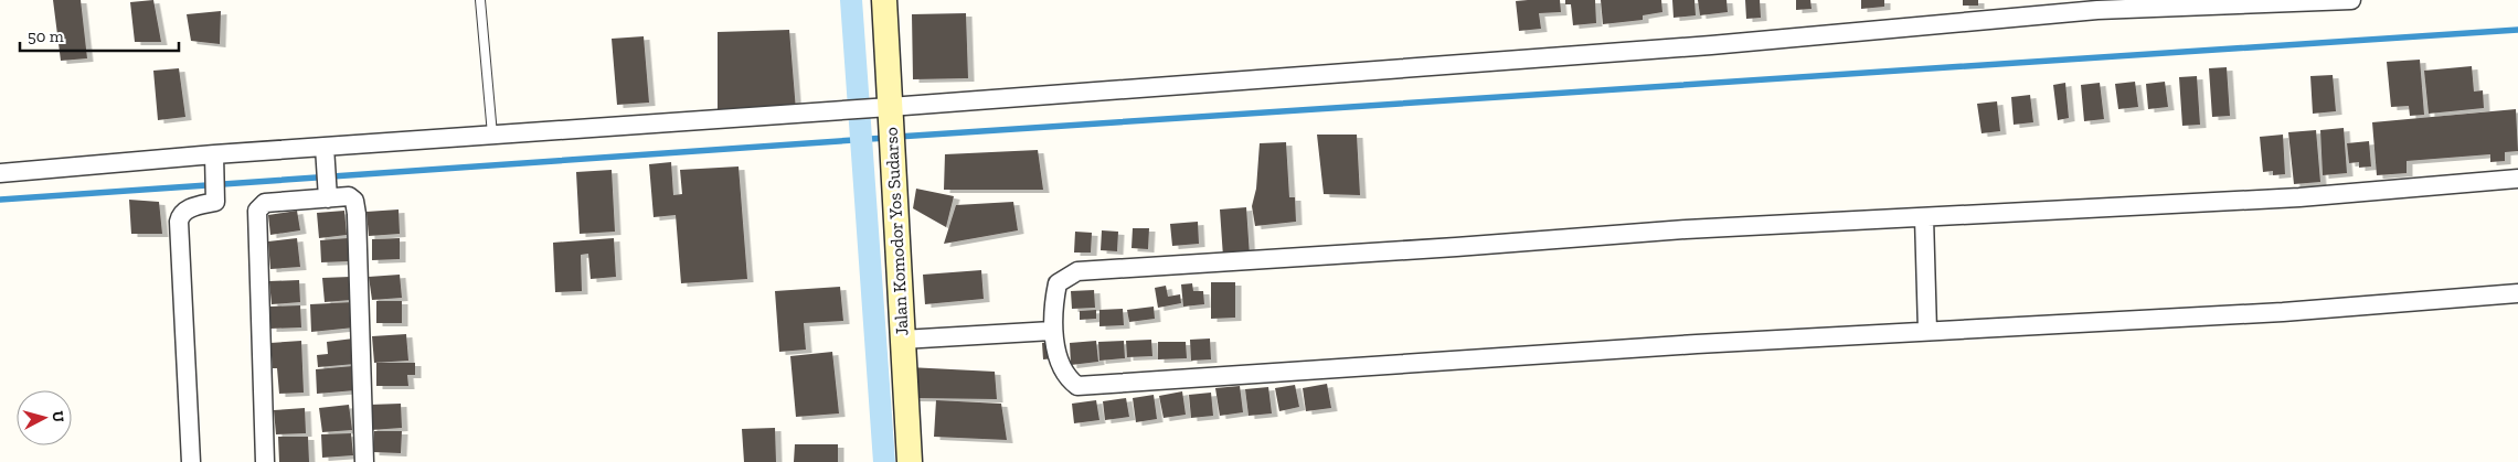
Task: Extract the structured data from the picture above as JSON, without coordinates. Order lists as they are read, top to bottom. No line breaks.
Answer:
{"streets":{"street":["Jalan Komodor Yos Sudarso"]},"scale_bar":"50 m","north":"right"}
